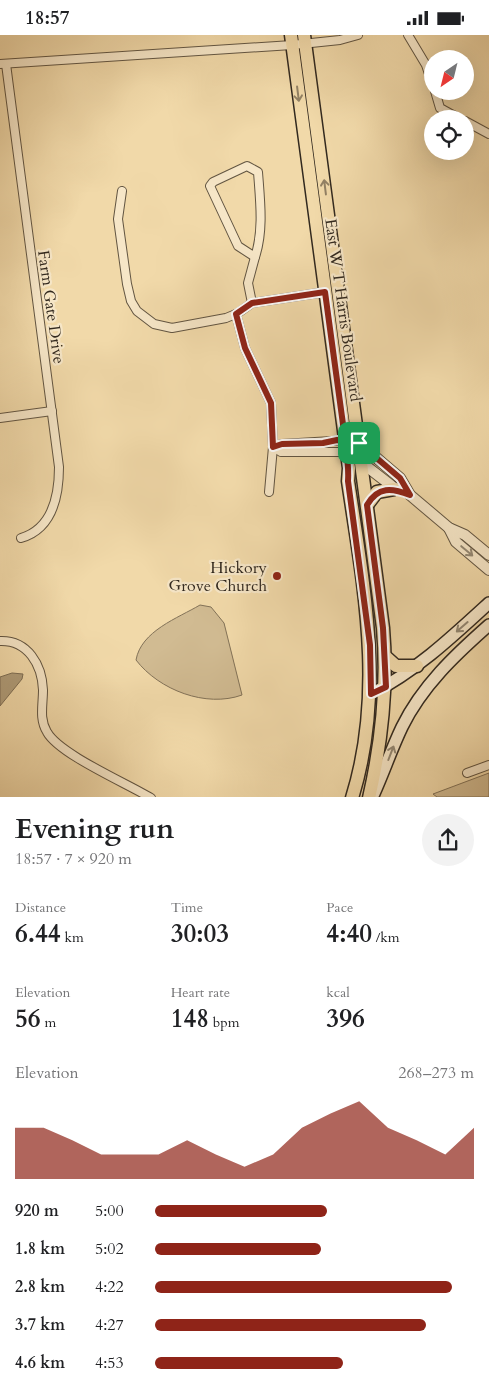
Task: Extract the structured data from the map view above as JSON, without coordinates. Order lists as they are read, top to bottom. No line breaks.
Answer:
{"streets":{"main road":["East W T Harris Boulevard"],"street":["Farm Gate Drive"]},"places":["Hickory Grove Church"],"north":"bottom left","page":{"status":"18:57","heading":["Evening run","18:57 · 7 × 920 m"],"stats":[["Distance","6.44 km"],["Time","30:03"],["Pace","4:40 /km"],["Elevation","56 m"],["Heart rate","148 bpm"],["kcal","396"]],"chart":["Elevation","268–273 m"],"list":[{"name":"920 m","note":"5:00"},{"name":"1.8 km","note":"5:02"},{"name":"2.8 km","note":"4:22"},{"name":"3.7 km","note":"4:27"},{"name":"4.6 km","note":"4:53"}]}}
